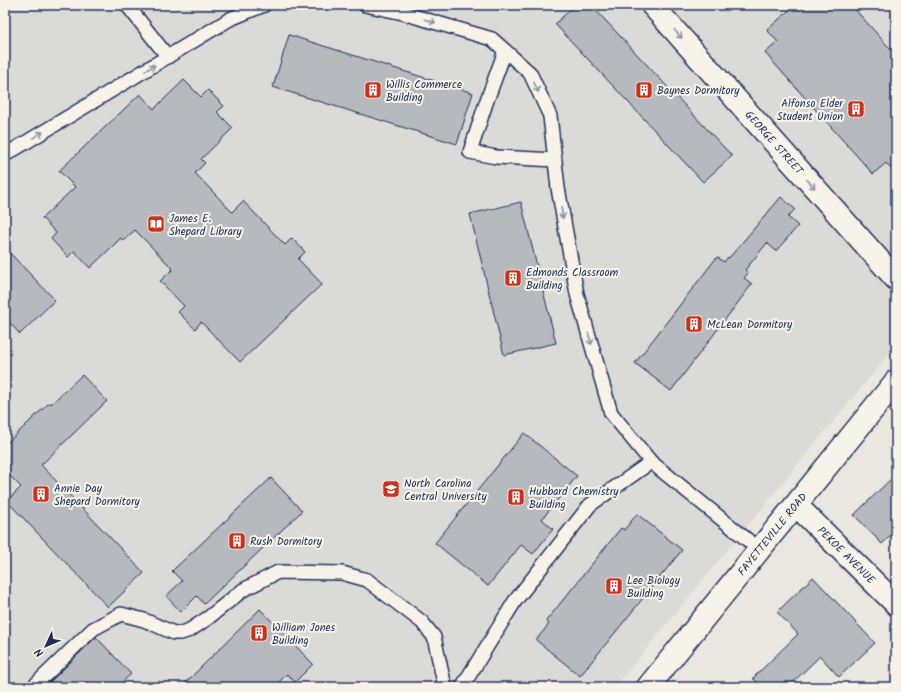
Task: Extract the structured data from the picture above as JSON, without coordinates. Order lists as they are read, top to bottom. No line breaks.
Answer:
{"streets":{"street":["GEORGE STREET","FAYETTEVILLE ROAD","PEKOE AVENUE"]},"crossings":[["FAYETTEVILLE ROAD","PEKOE AVENUE"]],"one_way":["GEORGE STREET"],"places":{"building":["Willis Commerce Building","Baynes Dormitory","Alfonso Elder Student Union","Edmonds Classroom Building","McLean Dormitory","Annie Day Shepard Dormitory","Hubbard Chemistry Building","Rush Dormitory","Lee Biology Building","William Jones Building"],"library":["James E. Shepard Library"],"school or university":["North Carolina Central University"]},"north":"bottom left"}
